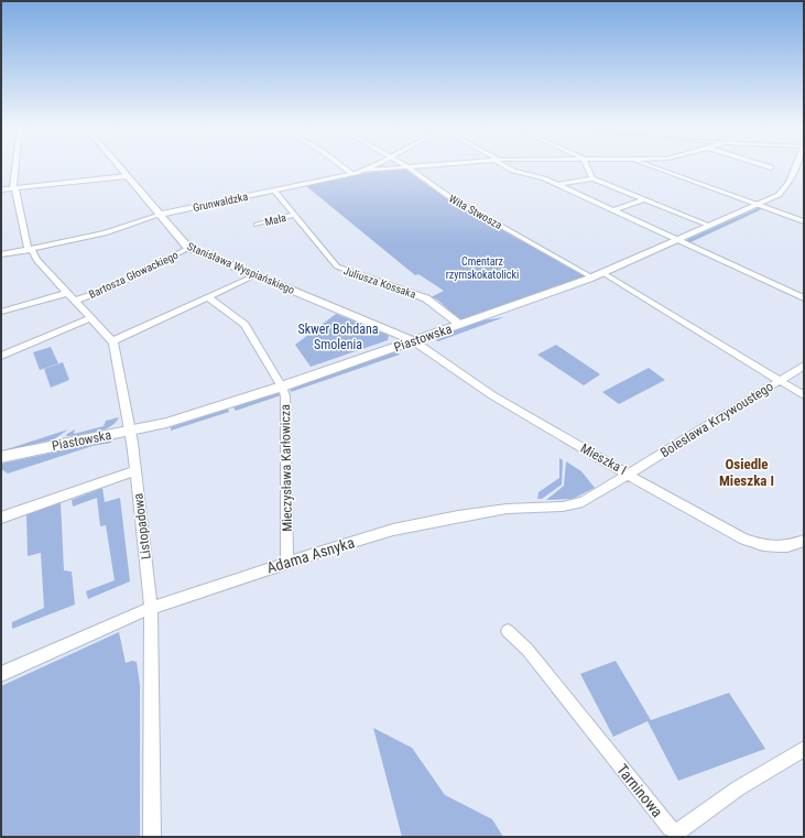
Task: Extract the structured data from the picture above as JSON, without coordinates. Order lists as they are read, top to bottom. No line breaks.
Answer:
{"streets":{"street":["Grunwaldzka","Wita Stwosza","Mała","Stanisława Wyspiańskiego","Bartosza Głowackiego","Juliusza Kossaka","Piastowska","Bolesława Krzywoustego","Mieszka I","Mieczysława Karłowicza","Listopadowa","Adama Asnyka","Tarninowa"]},"crossings":[["Grunwaldzka","Stanisława Wyspiańskiego"],["Grunwaldzka","Juliusza Kossaka"],["Grunwaldzka","Listopadowa"],["Wita Stwosza","Piastowska"],["Mała","Juliusza Kossaka"],["Stanisława Wyspiańskiego","Bartosza Głowackiego"],["Stanisława Wyspiańskiego","Piastowska"],["Stanisława Wyspiańskiego","Mieszka I"],["Bartosza Głowackiego","Listopadowa"],["Juliusza Kossaka","Piastowska"],["Piastowska","Mieszka I"],["Piastowska","Mieczysława Karłowicza"],["Piastowska","Listopadowa"],["Bolesława Krzywoustego","Mieszka I"],["Bolesława Krzywoustego","Adama Asnyka"],["Mieszka I","Adama Asnyka"],["Mieczysława Karłowicza","Adama Asnyka"],["Listopadowa","Adama Asnyka"]],"districts":["Osiedle Mieszka I"],"parks":["Cmentarz rzymskokatolicki","Skwer Bohdana Smolenia"]}
